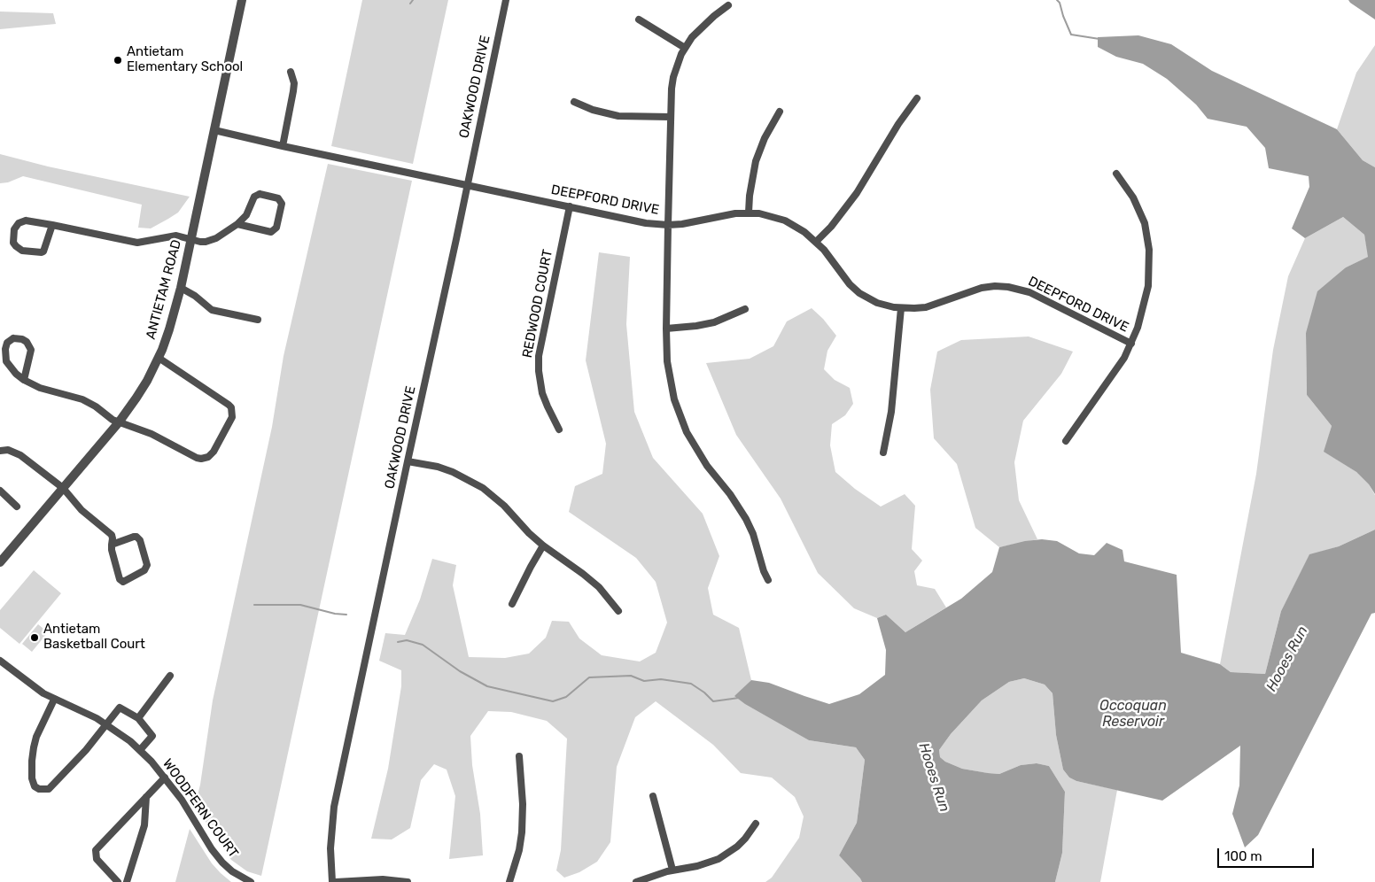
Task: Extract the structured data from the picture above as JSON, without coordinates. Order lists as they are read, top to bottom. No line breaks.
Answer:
{"streets":{"street":["OAKWOOD DRIVE","DEEPFORD DRIVE","ANTIETAM ROAD","REDWOOD COURT","WOODFERN COURT"]},"crossings":[["OAKWOOD DRIVE","DEEPFORD DRIVE"],["DEEPFORD DRIVE","ANTIETAM ROAD"],["DEEPFORD DRIVE","REDWOOD COURT"]],"water":["Hooes Run","Occoquan Reservoir"],"places":["Antietam Elementary School","Antietam Basketball Court"],"scale_bar":"100 m"}
